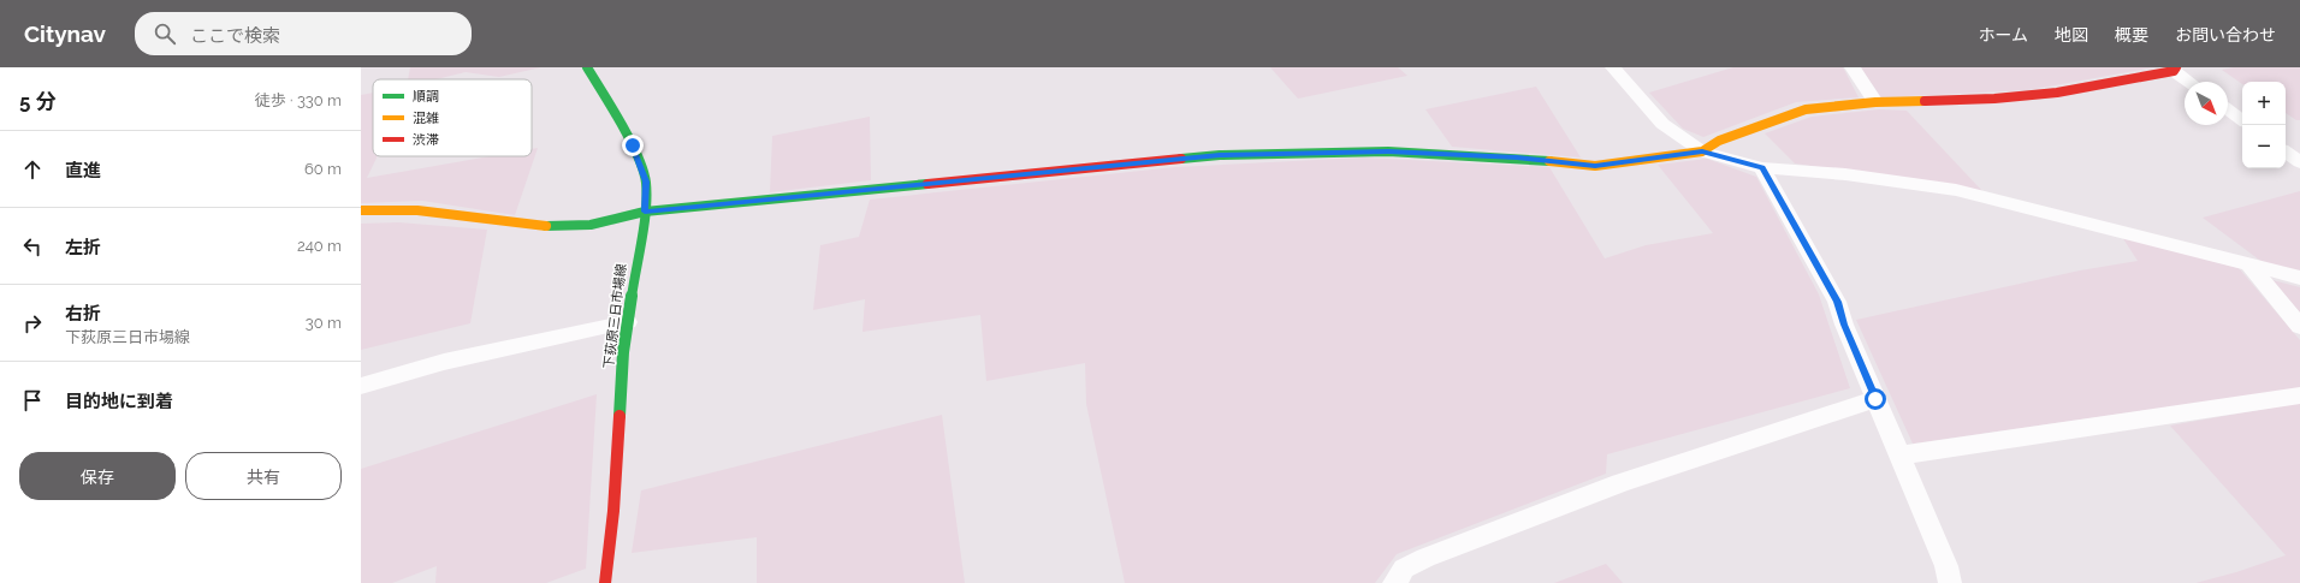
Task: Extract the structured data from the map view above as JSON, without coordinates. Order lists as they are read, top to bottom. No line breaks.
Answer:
{"streets":{"street":["下荻原三日市場線"]},"legend":["順調","混雑","渋滞"],"north":"bottom right","page":{"header":"Citynav","search":"ここで検索","nav":["ホーム","地図","概要","お問い合わせ"],"heading":["5 分","徒歩 · 330 m"],"map_buttons":["+","−"],"list":[["直進","60 m"],["左折","240 m"],["右折","下荻原三日市場線","30 m"],"目的地に到着"],"buttons":["保存","共有"]}}
